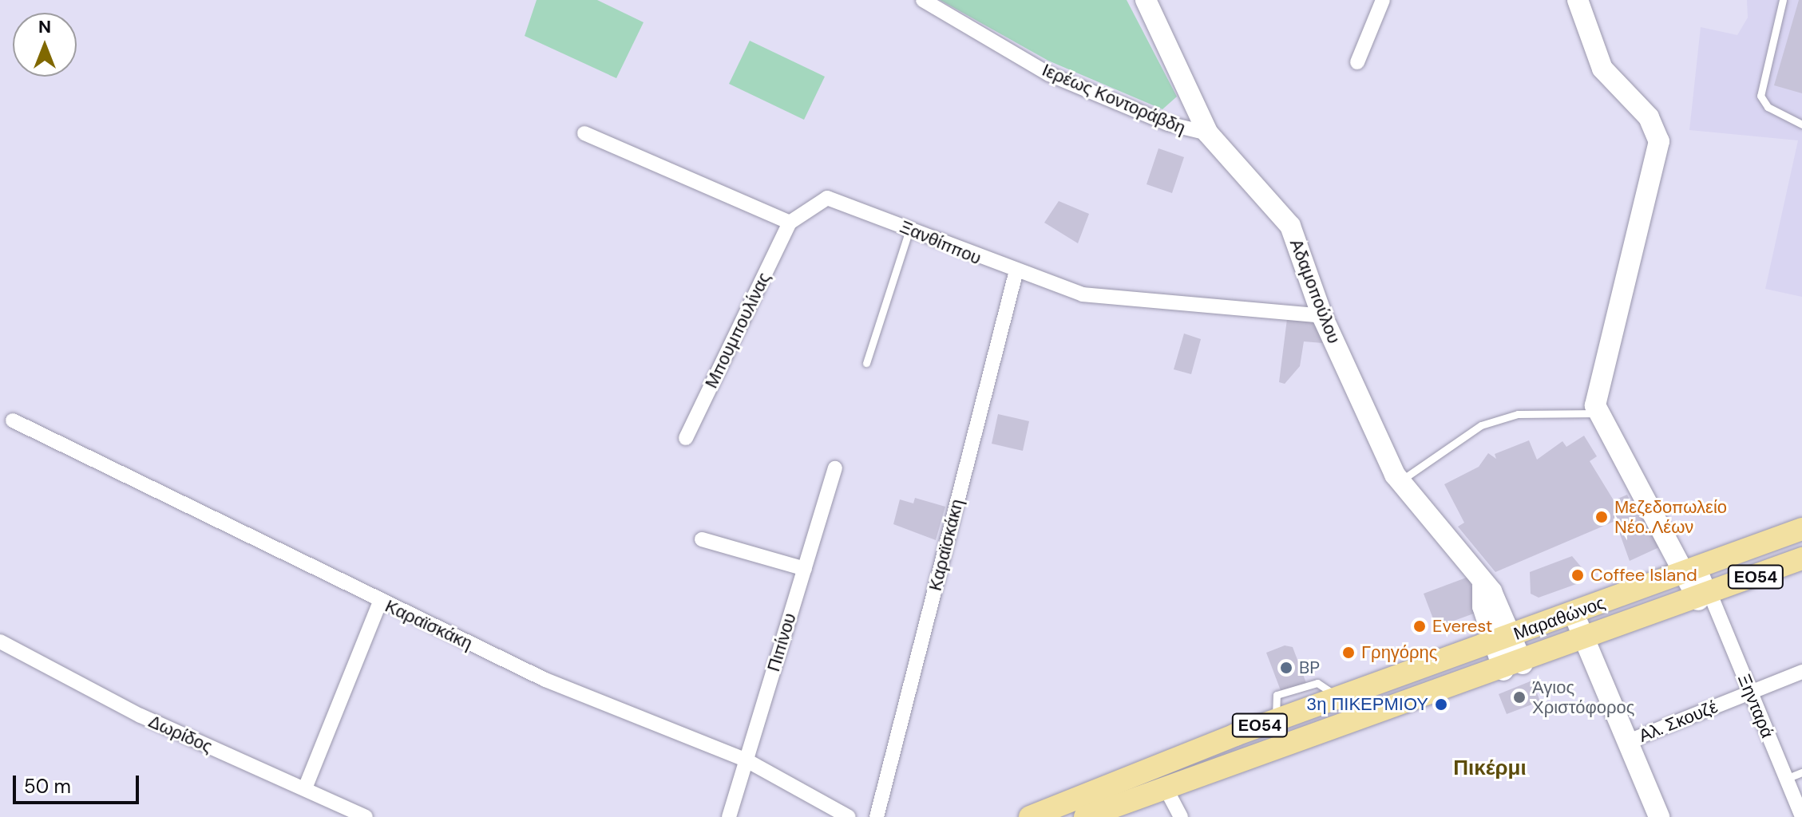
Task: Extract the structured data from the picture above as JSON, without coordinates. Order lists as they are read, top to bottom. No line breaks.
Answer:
{"streets":{"main road":["ΕΟ54","Μαραθώνος"],"street":["Ιερέως Κοντοράβδη","Ξανθίππου","Αδαμοπούλου","Μπουμπουλίνας","Καραϊσκάκη","Πιπίνου","Ξηνταρά","Αλ. Σκουζέ","Δωρίδος"]},"crossings":[["Ιερέως Κοντοράβδη","Αδαμοπούλου"],["Ξανθίππου","Αδαμοπούλου"],["Ξανθίππου","Μπουμπουλίνας"],["Ξανθίππου","Καραϊσκάκη"],["Αδαμοπούλου","Μαραθώνος"],["Καραϊσκάκη","Πιπίνου"],["Μαραθώνος","Ξηνταρά"],["Ξηνταρά","Αλ. Σκουζέ"]],"districts":["Πικέρμι"],"places":["Μεζεδοπωλείο Νέο..Λέων","Coffee Island","Everest","Γρηγόρης","BP","Άγιος Χριστόφορος","3η ΠΙΚΕΡΜΙΟΥ"],"scale_bar":"50 m","north":"top"}
